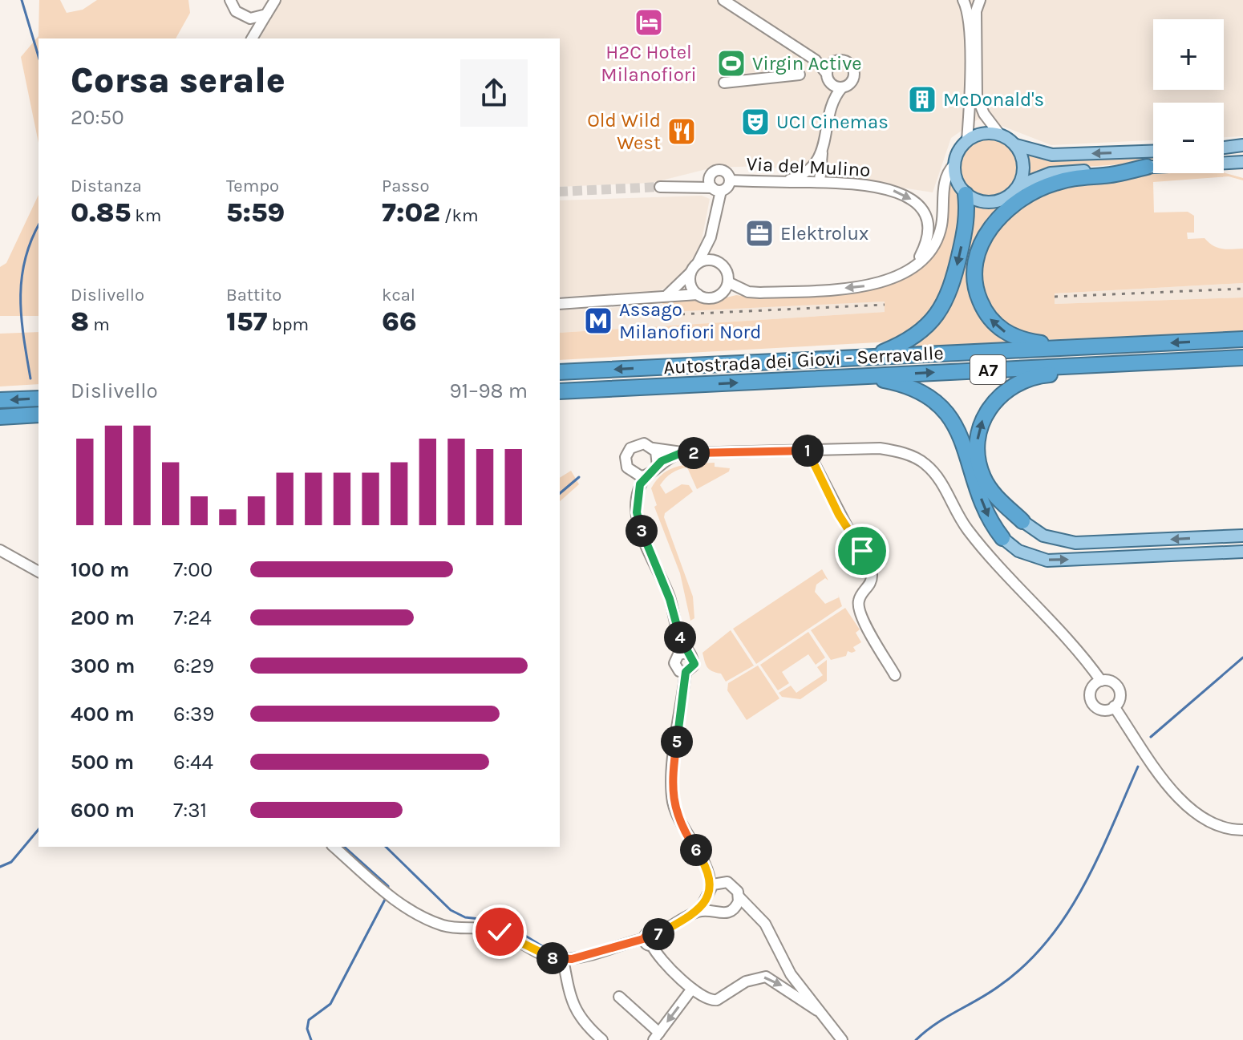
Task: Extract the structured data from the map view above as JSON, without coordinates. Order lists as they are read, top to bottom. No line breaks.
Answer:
{"streets":{"highway":["Autostrada dei Giovi - Serravalle","A7"],"street":["Via del Mulino"]},"places":{"hotel":["H2C Hotel Milanofiori"],"sports":["Virgin Active"],"building":["McDonald's"],"theatre":["UCI Cinemas"],"restaurant":["Old Wild West"],"office":["Elektrolux"],"metro station":["Assago Milanofiori Nord"]},"page":{"map_buttons":["+","−"],"heading":["Corsa serale","20:50"],"stats":[["Distanza","0.85 km"],["Tempo","5:59"],["Passo","7:02 /km"],["Dislivello","8 m"],["Battito","157 bpm"],["kcal","66"]],"chart":["Dislivello","91–98 m"],"pins":["1","2","3","4","5","6","7","8"],"list":[{"name":"100 m","note":"7:00"},{"name":"200 m","note":"7:24"},{"name":"300 m","note":"6:29"},{"name":"400 m","note":"6:39"},{"name":"500 m","note":"6:44"},{"name":"600 m","note":"7:31"}]}}
